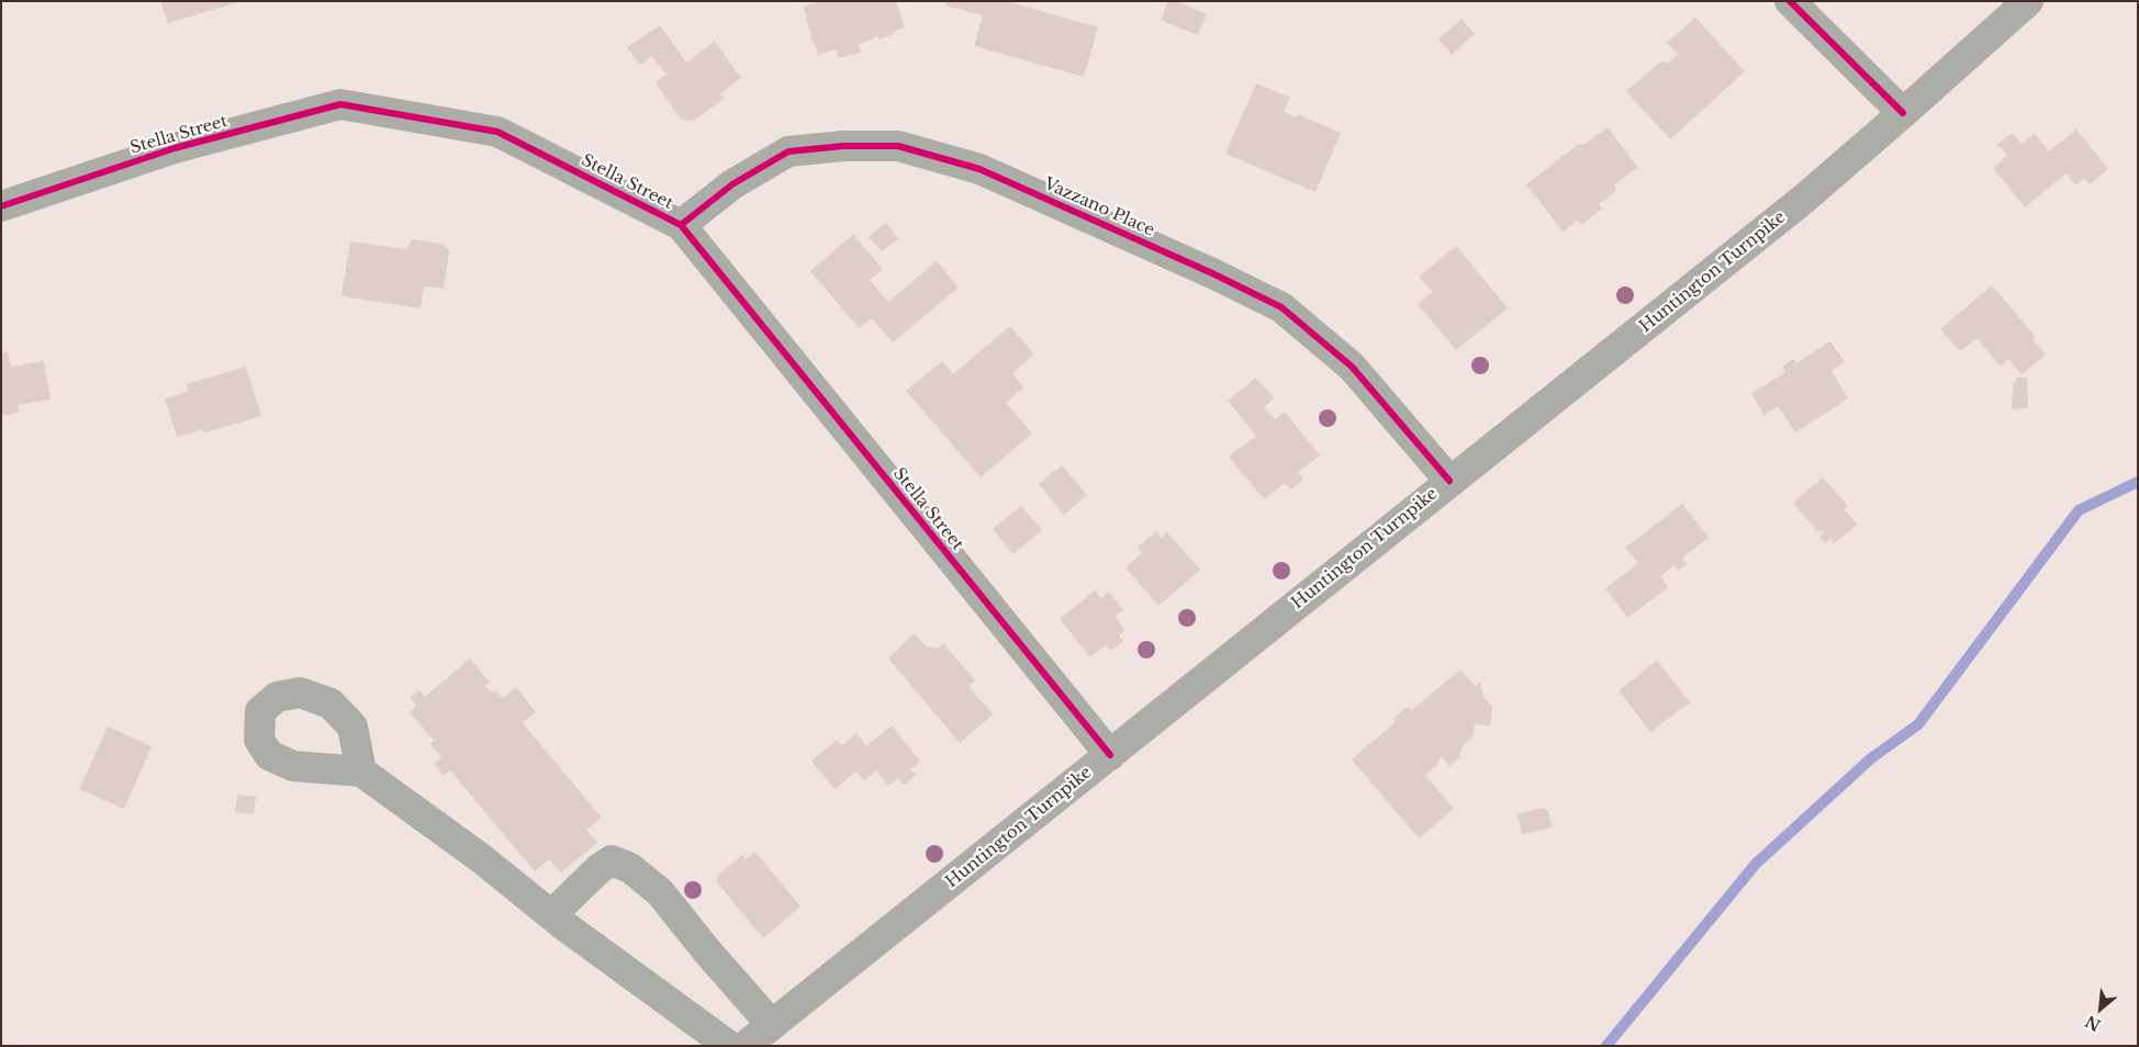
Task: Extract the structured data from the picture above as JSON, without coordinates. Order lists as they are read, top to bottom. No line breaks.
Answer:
{"streets":{"main road":["Huntington Turnpike"],"street":["Stella Street","Vazzano Place"]},"crossings":[["Stella Street","Vazzano Place"],["Stella Street","Huntington Turnpike"],["Vazzano Place","Huntington Turnpike"]],"north":"bottom left"}
